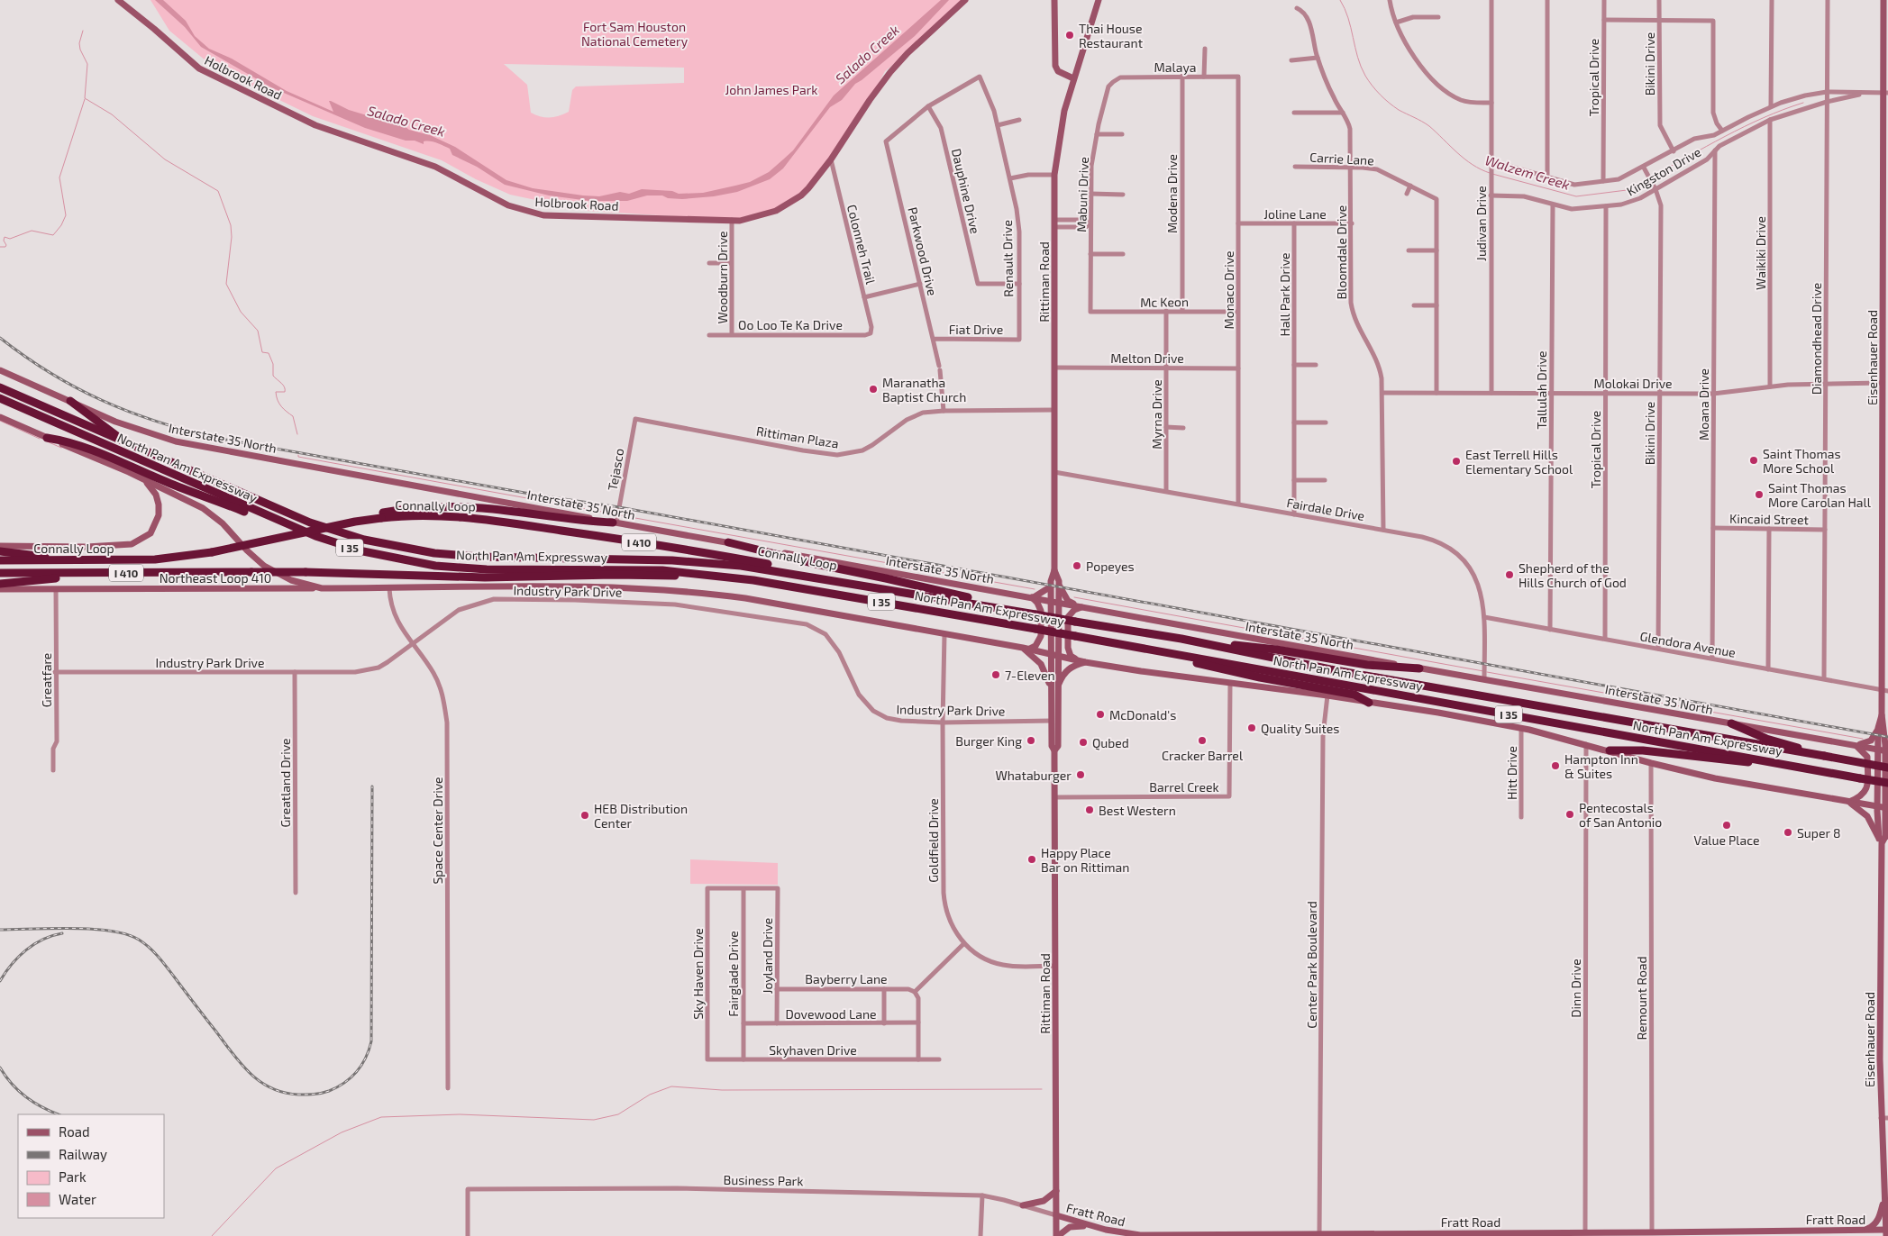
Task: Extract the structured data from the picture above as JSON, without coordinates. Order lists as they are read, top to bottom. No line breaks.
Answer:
{"streets":{"highway":["North Pan Am Expressway","Connally Loop","I 410","I 35"],"main road":["Holbrook Road","Rittiman Road","Eisenhauer Road","Interstate 35 North","Northeast Loop 410","Fratt Road"],"street":["Bikini Drive","Malaya","Tropical Drive","Carrie Lane","Kingston Drive","Dauphine Drive","Modena Drive","Mabuni Drive","Joline Lane","Judivan Drive","Colonneh Trail","Parkwood Drive","Bloomdale Drive","Waikiki Drive","Renault Drive","Woodburn Drive","Monaco Drive","Hall Park Drive","Mc Keon","Oo Loo Te Ka Drive","Fiat Drive","Diamondhead Drive","Melton Drive","Molokai Drive","Tallulah Drive","Moana Drive","Myrna Drive","Rittiman Plaza","Tejasco","Fairdale Drive","Kincaid Street","Industry Park Drive","Glendora Avenue","Greatfare","Hitt Drive","Greatland Drive","Barrel Creek","Space Center Drive","Goldfield Drive","Joyland Drive","Center Park Boulevard","Sky Haven Drive","Fairglade Drive","Bayberry Lane","Dinn Drive","Remount Road","Dovewood Lane","Skyhaven Drive","Business Park"]},"crossings":[["Bikini Drive","Kingston Drive"],["Bikini Drive","Molokai Drive"],["Bikini Drive","Glendora Avenue"],["Malaya","Modena Drive"],["Malaya","Mabuni Drive"],["Malaya","Monaco Drive"],["Holbrook Road","Colonneh Trail"],["Holbrook Road","Woodburn Drive"],["Tropical Drive","Kingston Drive"],["Tropical Drive","Molokai Drive"],["Tropical Drive","Glendora Avenue"],["Carrie Lane","Bloomdale Drive"],["Kingston Drive","Judivan Drive"],["Kingston Drive","Waikiki Drive"],["Kingston Drive","Diamondhead Drive"],["Kingston Drive","Eisenhauer Road"],["Kingston Drive","Tallulah Drive"],["Kingston Drive","Moana Drive"],["Dauphine Drive","Parkwood Drive"],["Dauphine Drive","Renault Drive"],["Modena Drive","Mc Keon"],["Mabuni Drive","Mc Keon"],["Joline Lane","Bloomdale Drive"],["Joline Lane","Monaco Drive"],["Joline Lane","Hall Park Drive"],["Judivan Drive","Molokai Drive"],["Colonneh Trail","Oo Loo Te Ka Drive"],["Parkwood Drive","Renault Drive"],["Parkwood Drive","Fiat Drive"],["Parkwood Drive","Rittiman Plaza"],["Bloomdale Drive","Molokai Drive"],["Bloomdale Drive","Fairdale Drive"],["Waikiki Drive","Molokai Drive"],["Renault Drive","Fiat Drive"],["Woodburn Drive","Oo Loo Te Ka Drive"],["Rittiman Road","Melton Drive"],["Rittiman Road","Rittiman Plaza"],["Rittiman Road","Interstate 35 North"],["Rittiman Road","Fairdale Drive"],["Rittiman Road","Industry Park Drive"],["Rittiman Road","Barrel Creek"],["Rittiman Road","Goldfield Drive"],["Rittiman Road","Business Park"],["Rittiman Road","Fratt Road"],["Monaco Drive","Mc Keon"],["Monaco Drive","Melton Drive"],["Monaco Drive","Fairdale Drive"],["Hall Park Drive","Fairdale Drive"],["Mc Keon","Myrna Drive"],["Diamondhead Drive","Molokai Drive"],["Diamondhead Drive","Kincaid Street"],["Diamondhead Drive","Glendora Avenue"],["Melton Drive","Myrna Drive"],["Eisenhauer Road","Molokai Drive"],["Eisenhauer Road","Interstate 35 North"],["Eisenhauer Road","Glendora Avenue"],["Eisenhauer Road","Fratt Road"],["Molokai Drive","Tallulah Drive"],["Molokai Drive","Moana Drive"],["Tallulah Drive","Glendora Avenue"],["Moana Drive","Kincaid Street"],["Moana Drive","Glendora Avenue"],["Myrna Drive","Fairdale Drive"],["Rittiman Plaza","Tejasco"],["Interstate 35 North","Tejasco"],["Interstate 35 North","Fairdale Drive"],["North Pan Am Expressway","Connally Loop"],["Fairdale Drive","Glendora Avenue"],["Northeast Loop 410","Greatfare"],["Industry Park Drive","Greatfare"],["Industry Park Drive","Greatland Drive"],["Industry Park Drive","Space Center Drive"],["Industry Park Drive","Goldfield Drive"],["Joyland Drive","Sky Haven Drive"],["Joyland Drive","Fairglade Drive"],["Joyland Drive","Bayberry Lane"],["Joyland Drive","Dovewood Lane"],["Center Park Boulevard","Fratt Road"],["Sky Haven Drive","Fairglade Drive"],["Sky Haven Drive","Skyhaven Drive"],["Fairglade Drive","Dovewood Lane"],["Fairglade Drive","Skyhaven Drive"],["Dinn Drive","Fratt Road"],["Remount Road","Fratt Road"],["Business Park","Fratt Road"]],"water":["Salado Creek","Walzem Creek"],"parks":["Fort Sam Houston National Cemetery","John James Park"],"places":["Thai House Restaurant","Maranatha Baptist Church","Saint Thomas More School","East Terrell Hills Elementary School","Saint Thomas More Carolan Hall","Popeyes","Shepherd of the Hills Church of God","7-Eleven","McDonald's","Quality Suites","Burger King","Cracker Barrel","Qubed","Hampton Inn & Suites","Whataburger","Best Western","Pentecostals of San Antonio","HEB Distribution Center","Value Place","Super 8","Happy Place Bar on Rittiman"],"legend":["Road","Railway","Park","Water"]}
